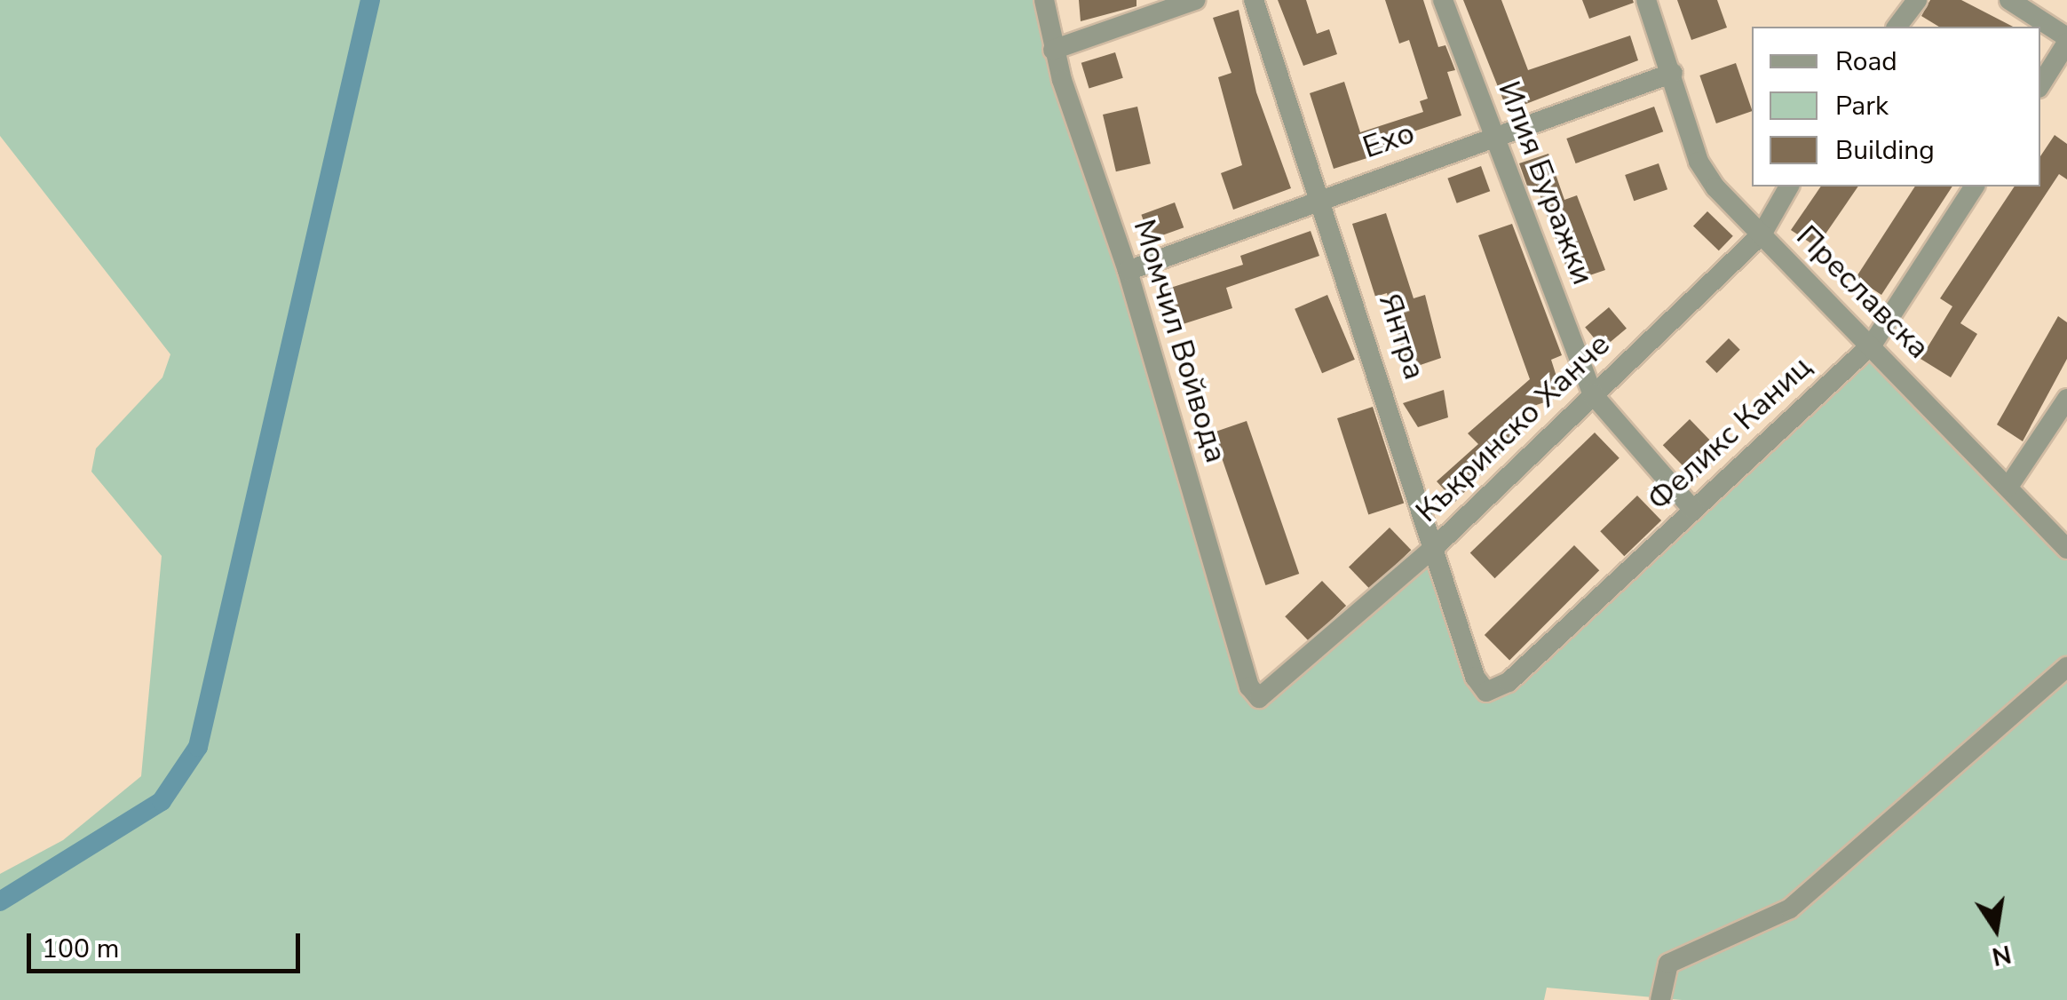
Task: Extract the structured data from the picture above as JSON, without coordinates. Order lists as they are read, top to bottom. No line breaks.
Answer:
{"streets":{"street":["Ехо","Илия Буражки","Преславска","Янтра","Момчил Войвода","Къкринско Ханче","Феликс Каниц"]},"crossings":[["Ехо","Илия Буражки"],["Ехо","Преславска"],["Ехо","Янтра"],["Ехо","Момчил Войвода"],["Илия Буражки","Къкринско Ханче"],["Илия Буражки","Феликс Каниц"],["Преславска","Къкринско Ханче"],["Преславска","Феликс Каниц"],["Янтра","Къкринско Ханче"],["Янтра","Феликс Каниц"],["Момчил Войвода","Къкринско Ханче"]],"legend":["Road","Park","Building"],"scale_bar":"100 m","north":"bottom"}
